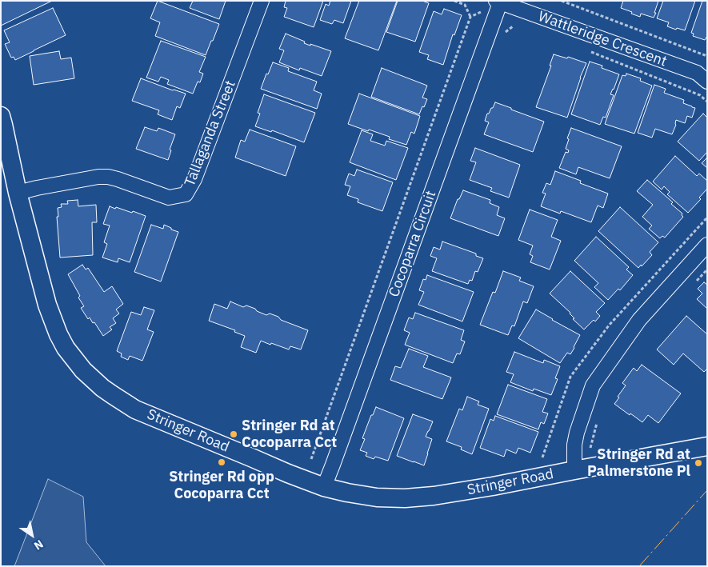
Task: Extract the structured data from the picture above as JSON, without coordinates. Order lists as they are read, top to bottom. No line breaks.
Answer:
{"streets":{"street":["Wattleridge Crescent","Tallaganda Street","Cocoparra Circuit","Stringer Road"]},"crossings":[["Wattleridge Crescent","Cocoparra Circuit"],["Tallaganda Street","Stringer Road"],["Cocoparra Circuit","Stringer Road"]],"places":["Stringer Rd at Cocoparra Cct","Stringer Rd opp Cocoparra Cct","Stringer Rd at Palmerstone Pl"],"north":"bottom right"}
